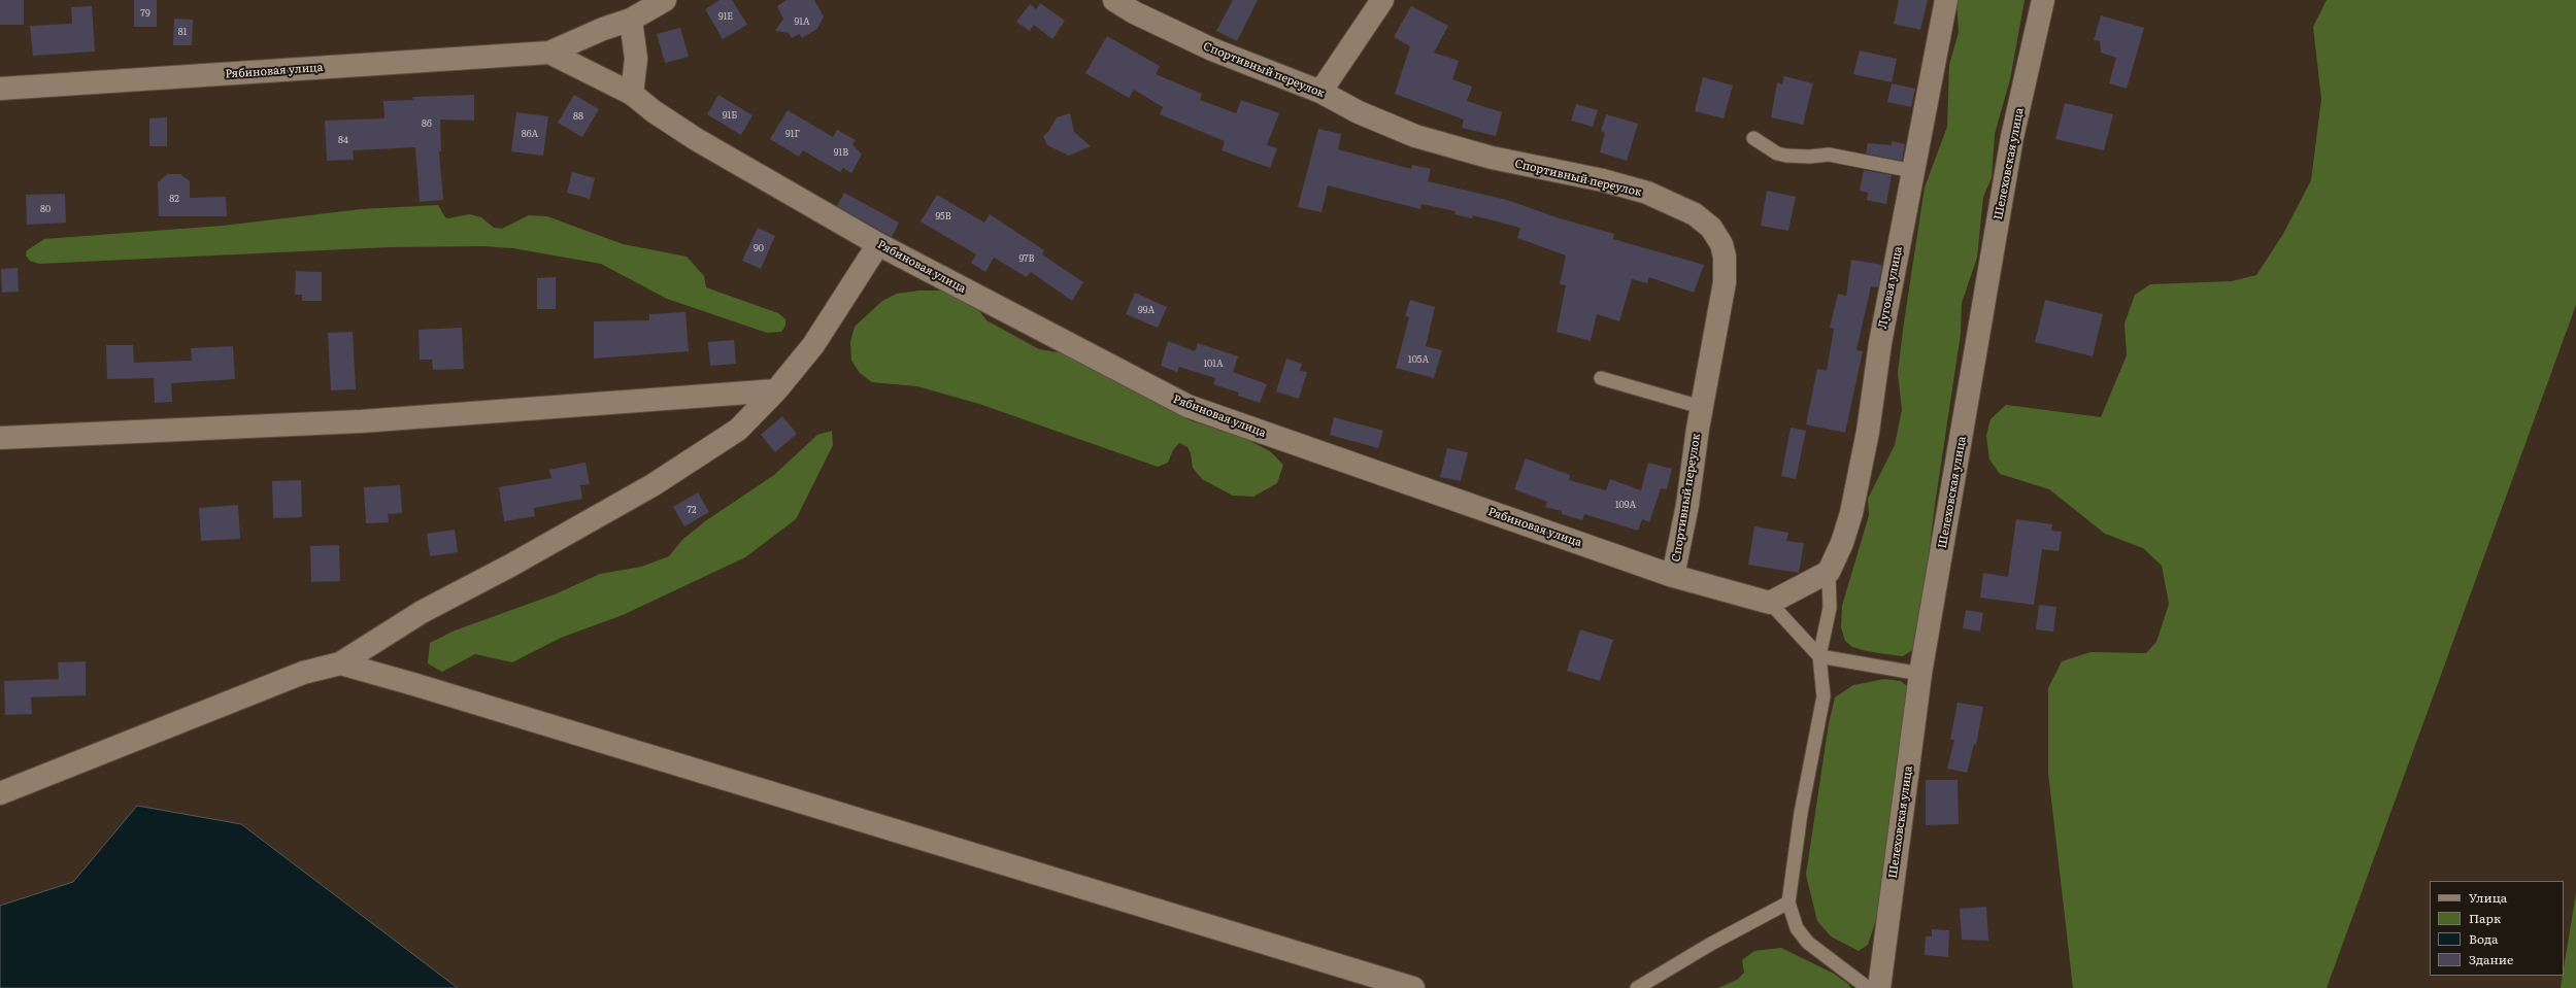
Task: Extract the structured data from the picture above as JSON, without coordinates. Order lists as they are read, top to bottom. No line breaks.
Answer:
{"streets":{"street":["Спортивный переулок","Рябиновая улица","Шелеховская улица","Луговая улица"]},"crossings":[["Спортивный переулок","Рябиновая улица"]],"house_numbers":["79","91Е","91А","81","91Б","88","86","86А","91Г","84","91В","82","80","95В","90","97В","99А","105А","101А","109А","72"],"legend":["Улица","Парк","Вода","Здание"]}
